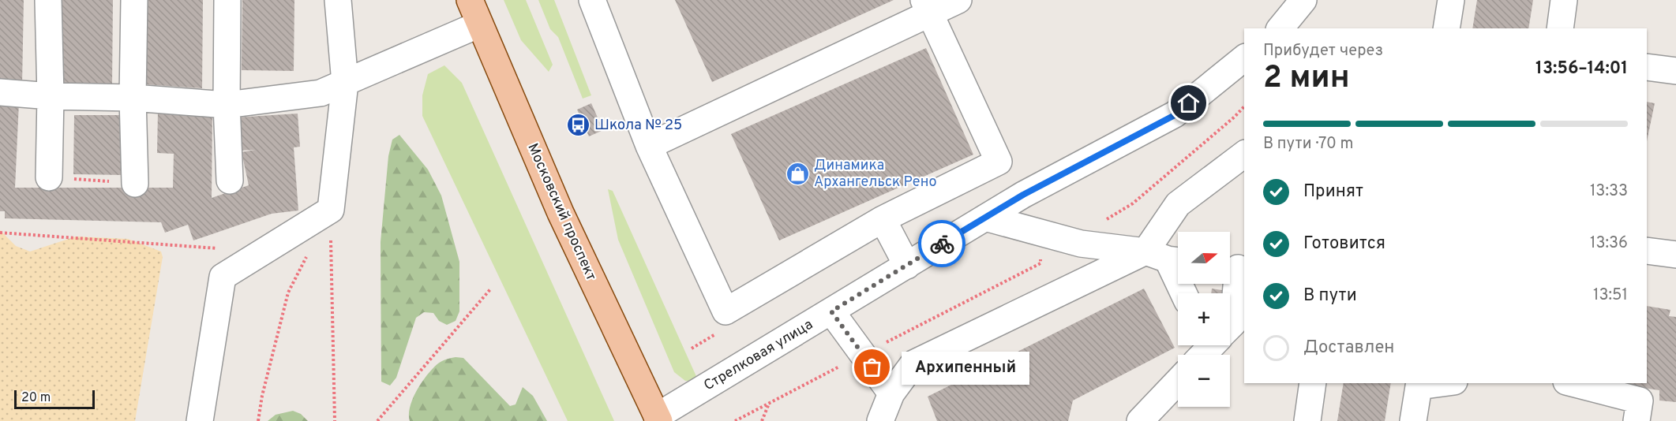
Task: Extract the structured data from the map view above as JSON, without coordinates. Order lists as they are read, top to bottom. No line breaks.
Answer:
{"streets":{"main road":["Московский проспект"],"street":["Стрелковая улица"]},"crossings":[["Московский проспект","Стрелковая улица"]],"places":{"bus stop":["Школа № 25"],"shop":["Динамика Архангельск Рено"],"other":["Архипенный"]},"scale_bar":"20 m","north":"right","page":{"heading":["2 мин","Прибудет через","13:56–14:01"],"bar":"В пути · 70 m","list":[["Принят","13:33"],["Готовится","13:36"],["В пути","13:51"],"Доставлен"],"map_buttons":["+","−"],"bubble":"Архипенный","scale":"20 m"}}
